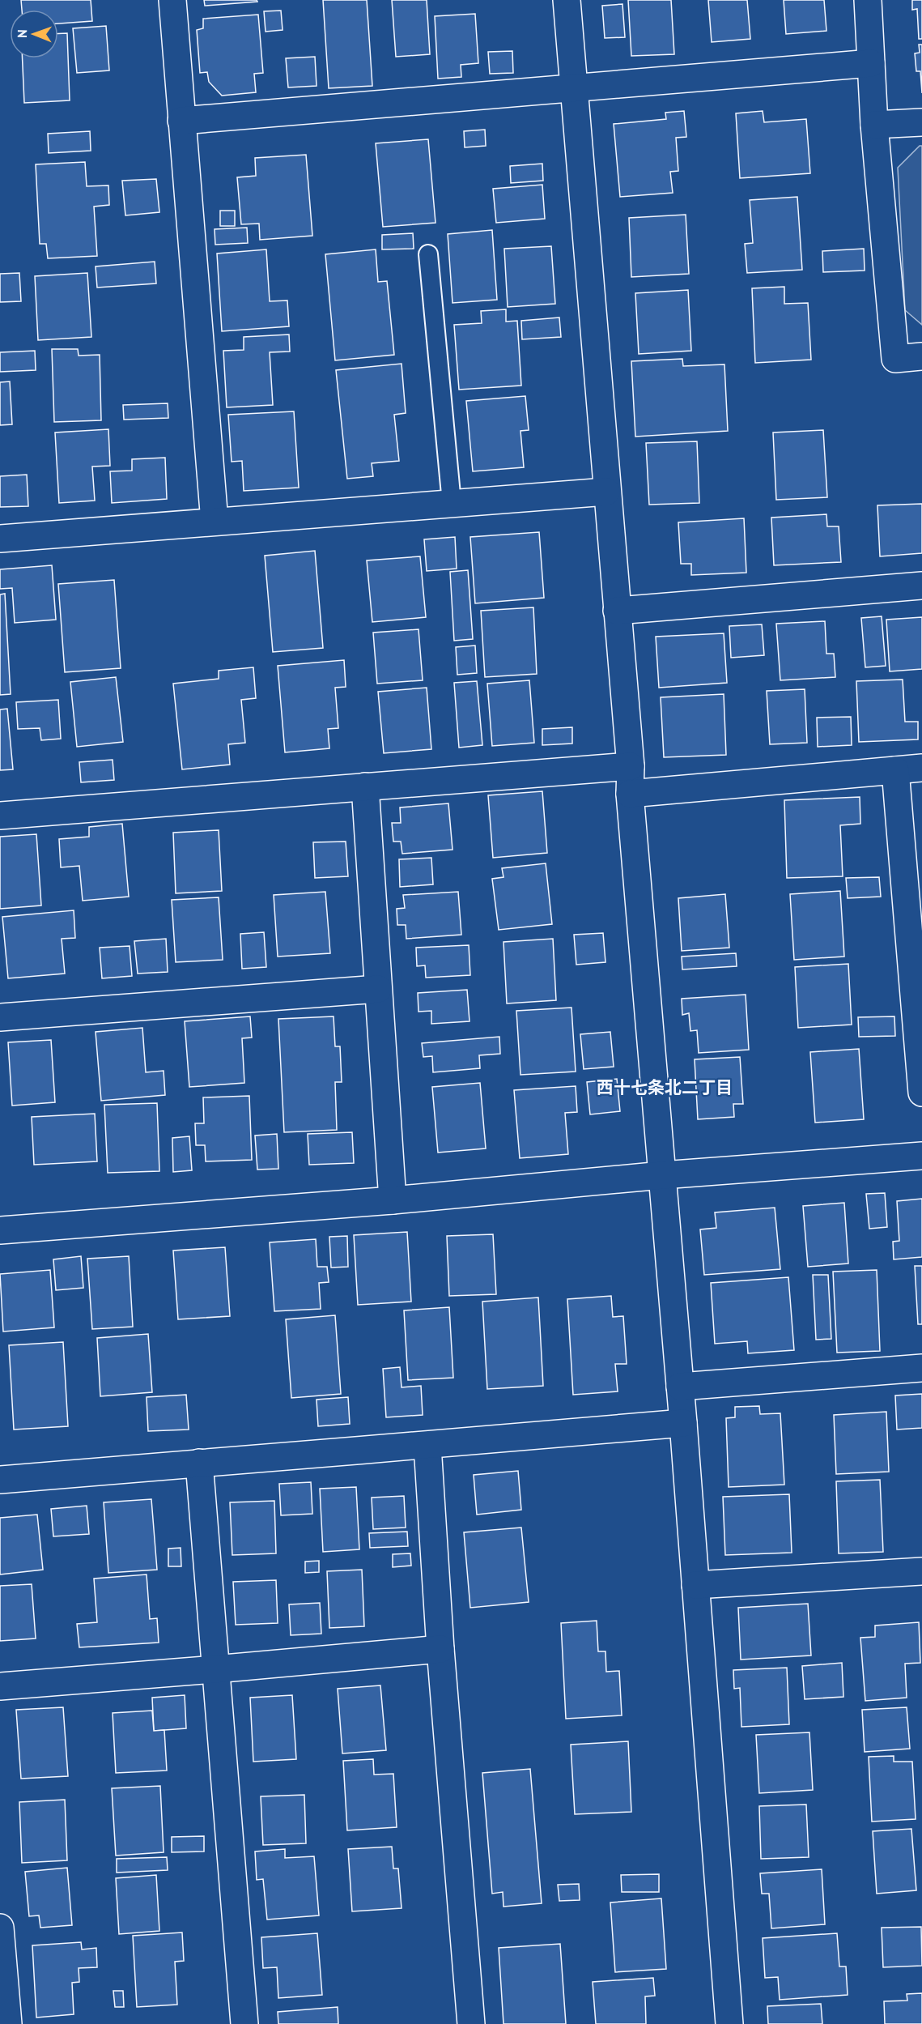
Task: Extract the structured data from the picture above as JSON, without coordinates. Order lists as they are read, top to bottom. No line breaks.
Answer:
{"districts":["西十七条北二丁目"],"north":"left"}
